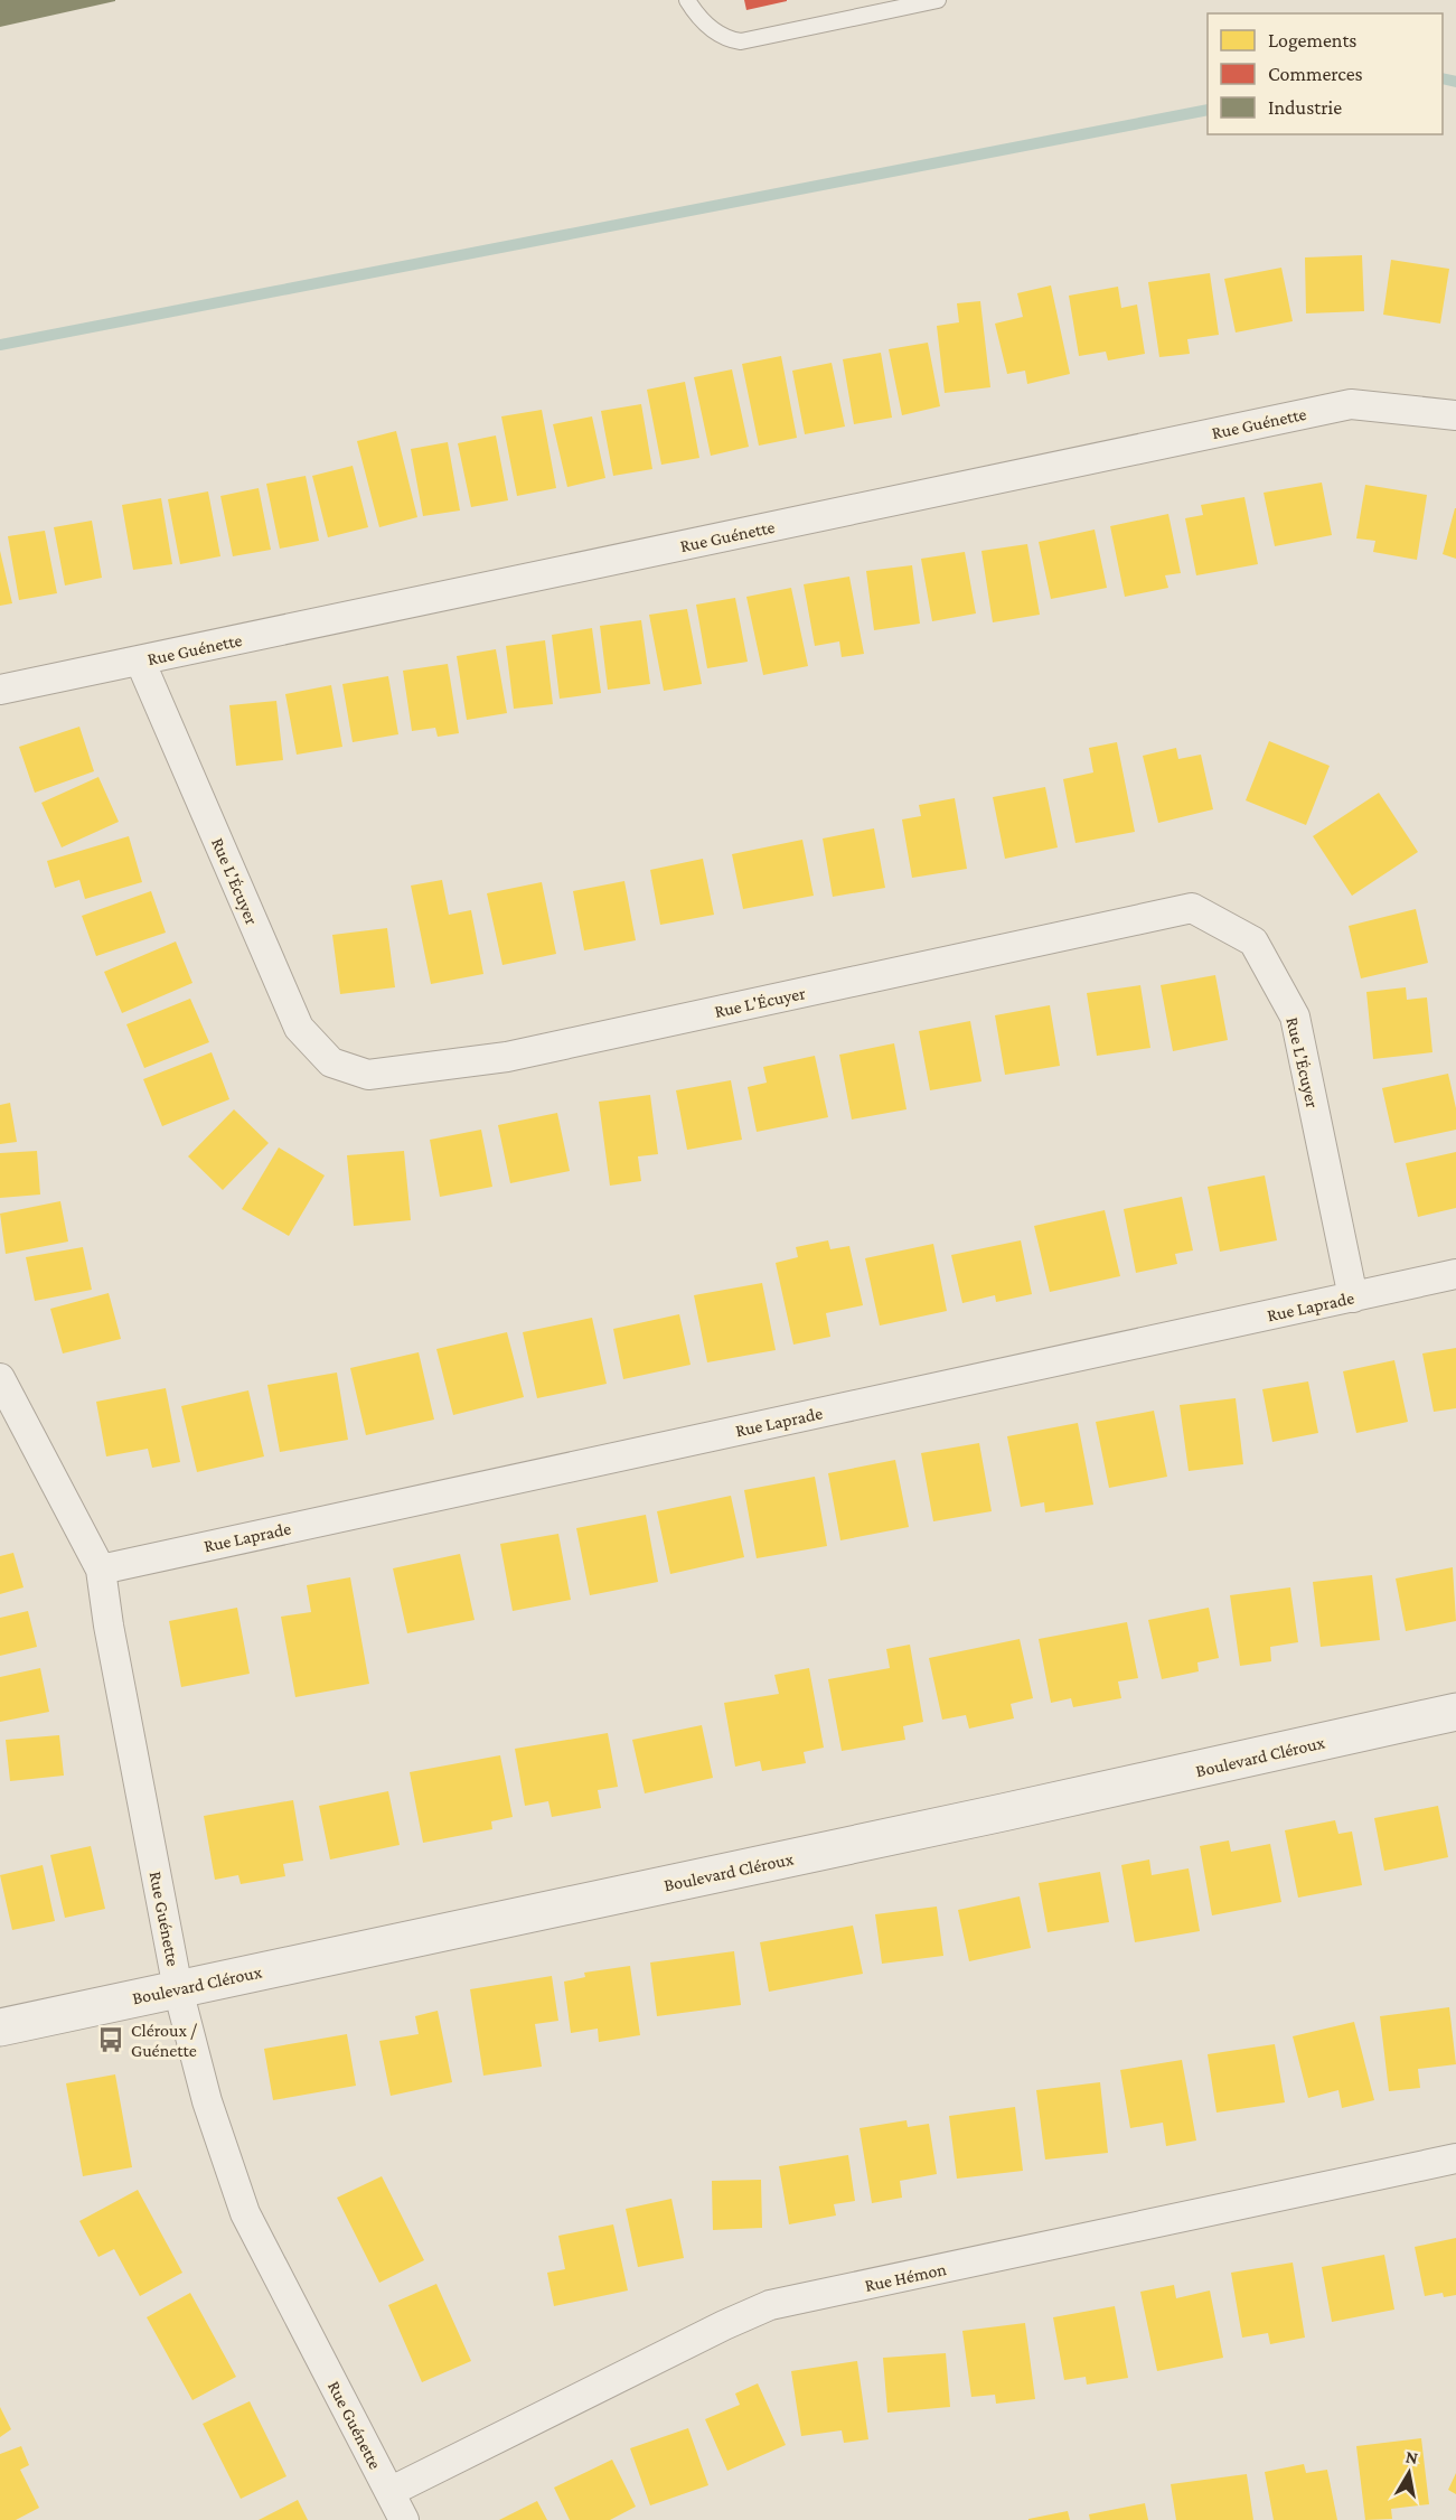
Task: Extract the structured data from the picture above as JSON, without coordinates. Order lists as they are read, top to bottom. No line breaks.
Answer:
{"streets":{"street":["Rue Guénette","Rue L'Écuyer","Rue Laprade","Boulevard Cléroux","Rue Hémon"]},"crossings":[["Rue Guénette","Rue L'Écuyer"],["Rue Guénette","Rue Laprade"],["Rue Guénette","Boulevard Cléroux"],["Rue Guénette","Rue Hémon"],["Rue L'Écuyer","Rue Laprade"]],"places":{"bus stop":["Cléroux / Guénette"]},"legend":["Logements","Commerces","Industrie"],"north":"top"}
